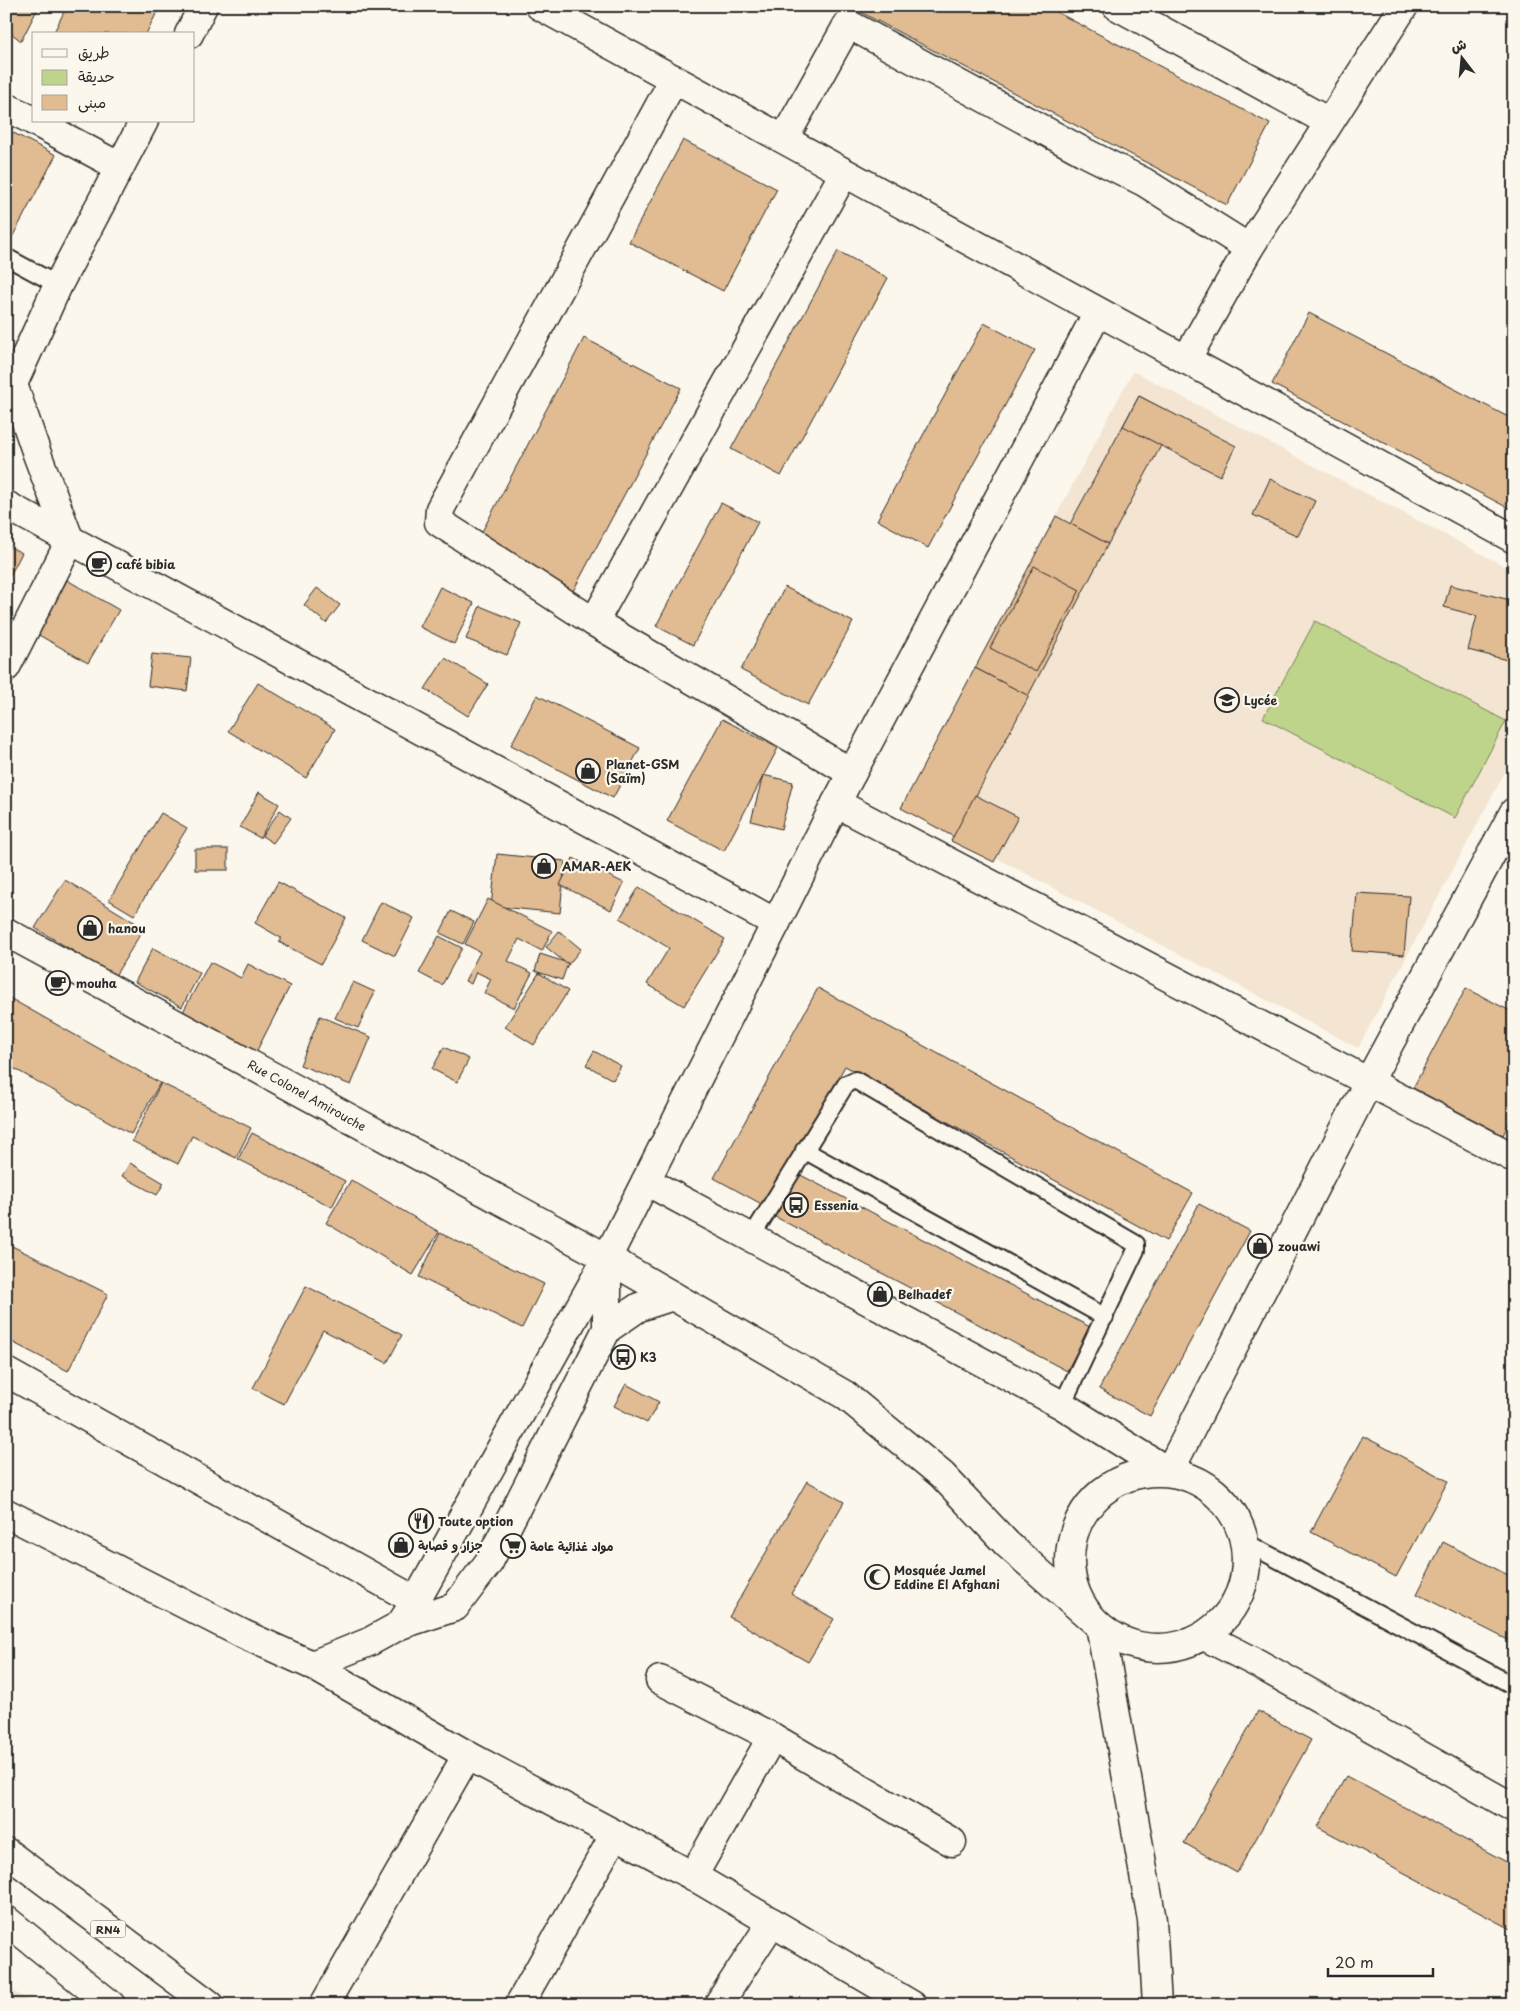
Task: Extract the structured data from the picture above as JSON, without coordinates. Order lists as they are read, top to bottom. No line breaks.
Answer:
{"streets":{"main road":["Rue Colonel Amirouche","RN4"]},"places":{"cafe":["café bibia","mouha"],"school or university":["Lycée"],"shop":["Planet-GSM (Saïm)","AMAR-AEK","hanou","zouawi","Belhadef","جزار و قصابة"],"bus stop":["Essenia","K3"],"restaurant":["Toute option"],"supermarket":["مواد غذائية عامة"],"mosque":["Mosquée Jamel Eddine El Afghani"]},"legend":["طريق","حديقة","مبنى"],"scale_bar":"20 m","north":"top"}
